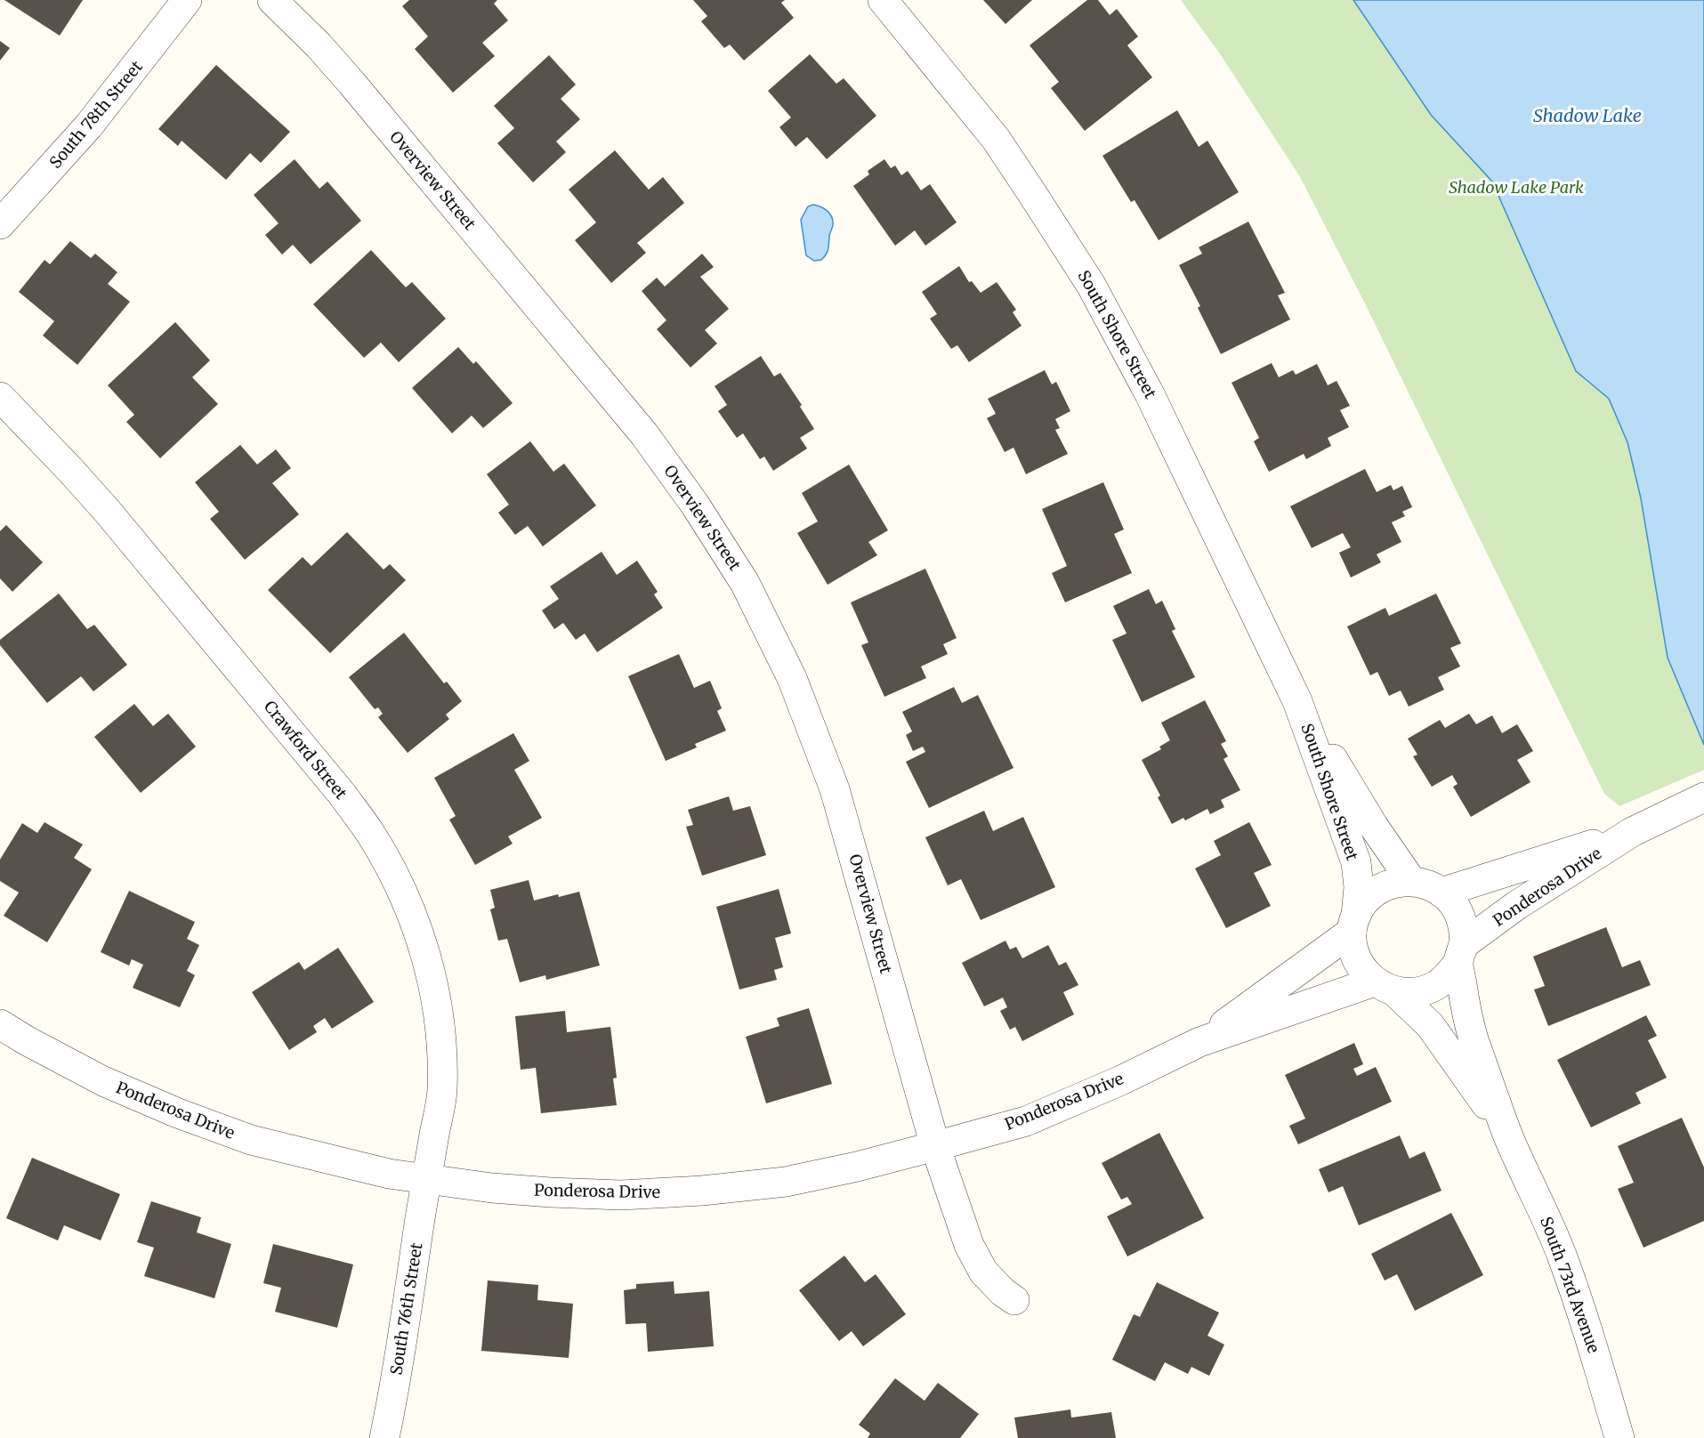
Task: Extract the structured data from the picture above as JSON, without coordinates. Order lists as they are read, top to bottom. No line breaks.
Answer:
{"streets":{"street":["South 78th Street","Overview Street","South Shore Street","Crawford Street","Ponderosa Drive","South 73rd Avenue","South 76th Street"]},"crossings":[["Overview Street","Ponderosa Drive"],["South Shore Street","Ponderosa Drive"],["South Shore Street","South 73rd Avenue"],["Crawford Street","Ponderosa Drive"],["Crawford Street","South 76th Street"],["Ponderosa Drive","South 73rd Avenue"],["Ponderosa Drive","South 76th Street"]],"water":["Shadow Lake"],"parks":["Shadow Lake Park"]}
